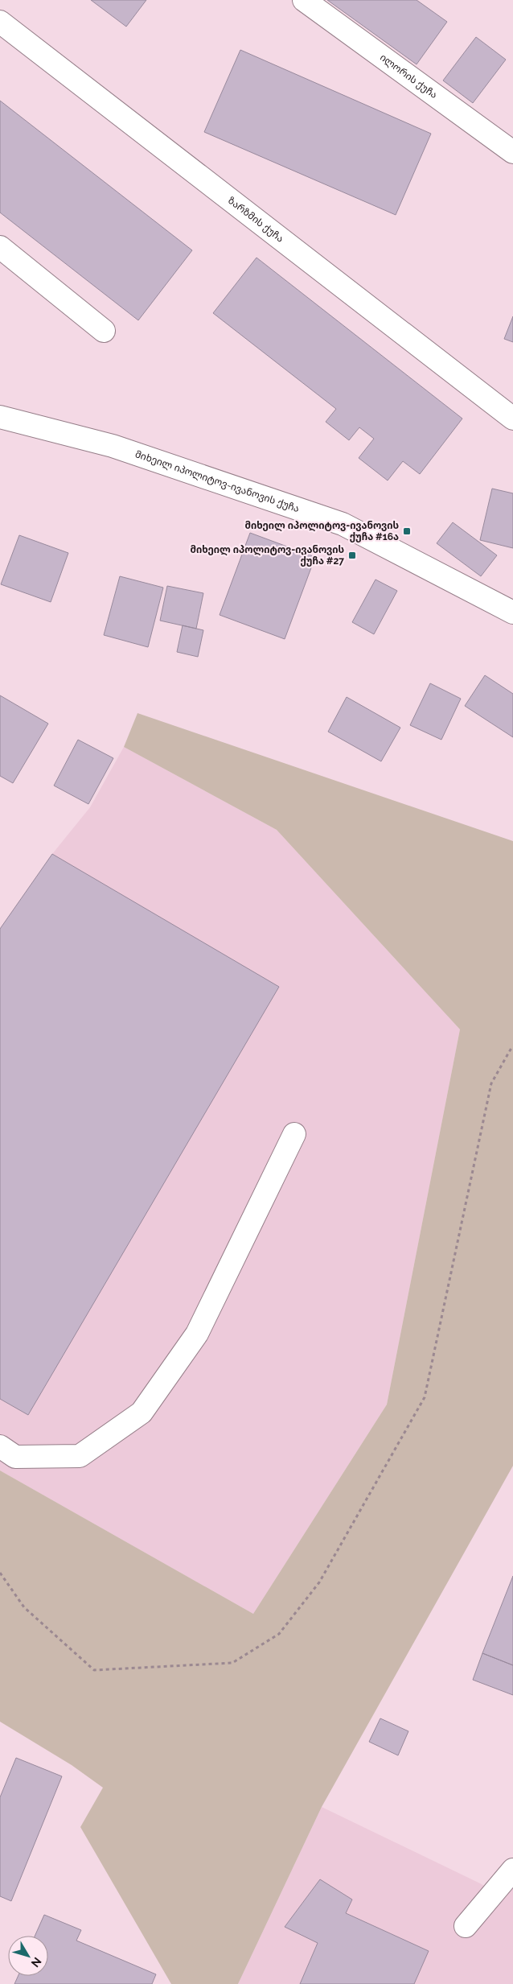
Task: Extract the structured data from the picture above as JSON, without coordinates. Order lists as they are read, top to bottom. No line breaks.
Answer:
{"streets":{"street":["ილორის ქუჩა","ზარზმის ქუჩა","მიხეილ იპოლიტოვ-ივანოვის ქუჩა"]},"places":{"transit":["მიხეილ იპოლიტოვ-ივანოვის ქუჩა #16ა","მიხეილ იპოლიტოვ-ივანოვის ქუჩა #27"]},"north":"bottom right"}
